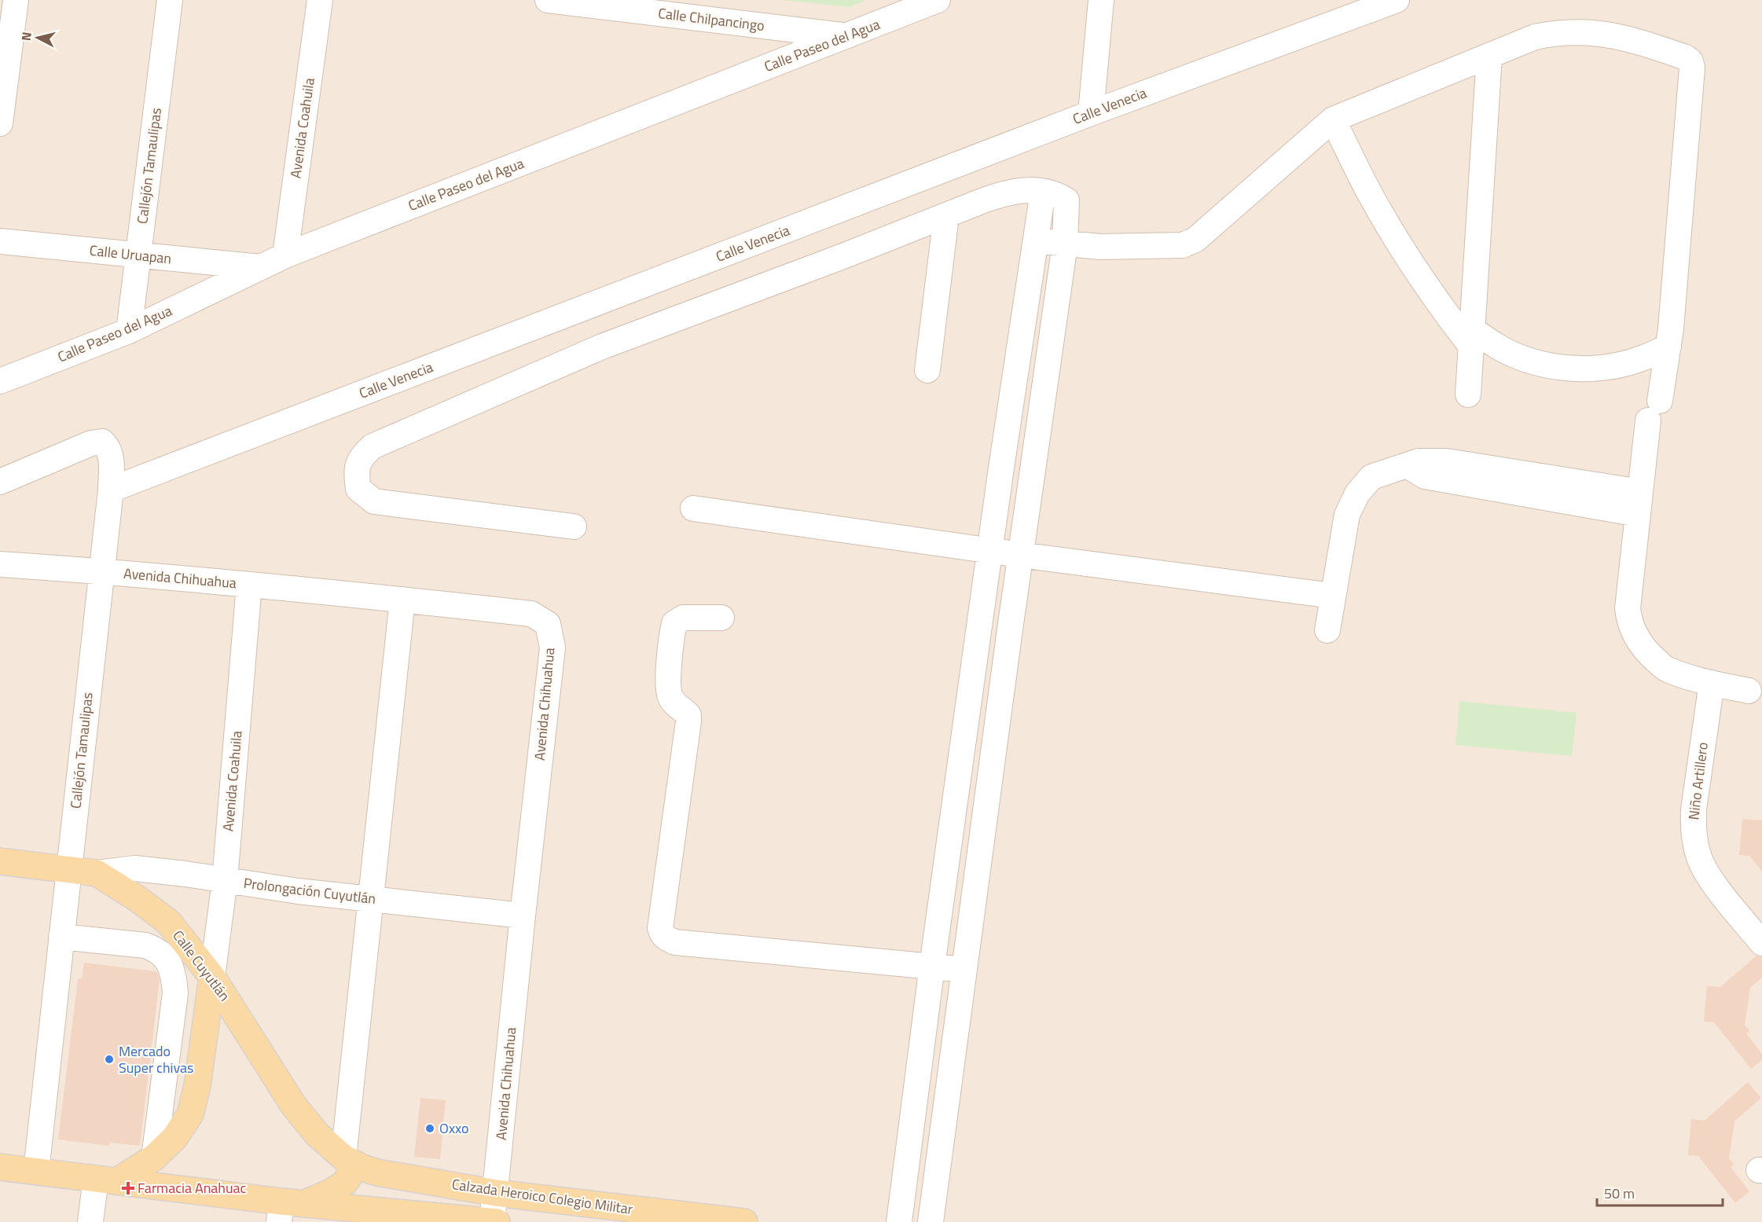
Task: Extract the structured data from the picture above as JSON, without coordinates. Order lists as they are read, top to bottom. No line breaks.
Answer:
{"streets":{"main road":["Calle Cuyutlán","Calzada Heroico Colegio Militar"],"street":["Calle Chilpancingo","Calle Paseo del Agua","Calle Venecia","Avenida Coahuila","Callejón Tamaulipas","Calle Uruapan","Avenida Chihuahua","Niño Artillero","Prolongación Cuyutlán"]},"crossings":[["Calle Chilpancingo","Calle Paseo del Agua"],["Calle Paseo del Agua","Avenida Coahuila"],["Calle Paseo del Agua","Callejón Tamaulipas"],["Calle Paseo del Agua","Calle Uruapan"],["Calle Venecia","Callejón Tamaulipas"],["Avenida Coahuila","Avenida Chihuahua"],["Avenida Coahuila","Prolongación Cuyutlán"],["Avenida Coahuila","Calle Cuyutlán"],["Callejón Tamaulipas","Calle Uruapan"],["Callejón Tamaulipas","Avenida Chihuahua"],["Callejón Tamaulipas","Calle Cuyutlán"],["Avenida Chihuahua","Prolongación Cuyutlán"],["Avenida Chihuahua","Calzada Heroico Colegio Militar"],["Prolongación Cuyutlán","Calle Cuyutlán"],["Calle Cuyutlán","Calzada Heroico Colegio Militar"]],"places":{"other":["Mercado Super chivas","Oxxo"],"health":["Farmacia Anahuac"]},"scale_bar":"50 m","north":"left"}
